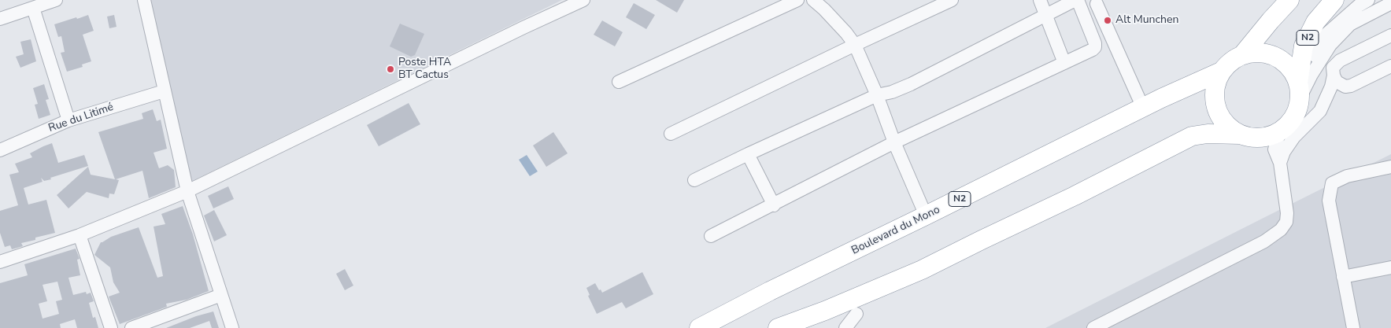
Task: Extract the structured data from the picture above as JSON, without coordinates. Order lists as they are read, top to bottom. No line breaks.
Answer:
{"streets":{"highway":["N2","Boulevard du Mono"],"street":["Rue du Litimé"]},"crossings":[["N2","Boulevard du Mono"]],"places":["Alt Munchen","Poste HTA BT Cactus"]}
